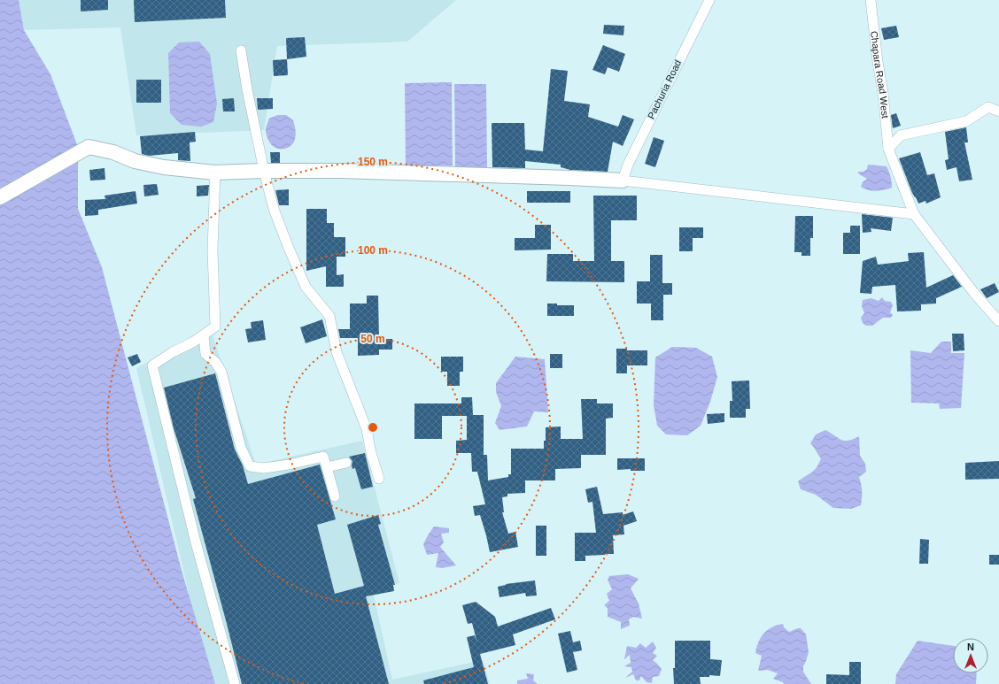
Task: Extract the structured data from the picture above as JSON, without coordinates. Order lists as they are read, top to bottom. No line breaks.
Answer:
{"streets":{"street":["Chapara Road West","Pachuria Road"]},"north":"top","rings":["150 m","100 m","50 m"]}
